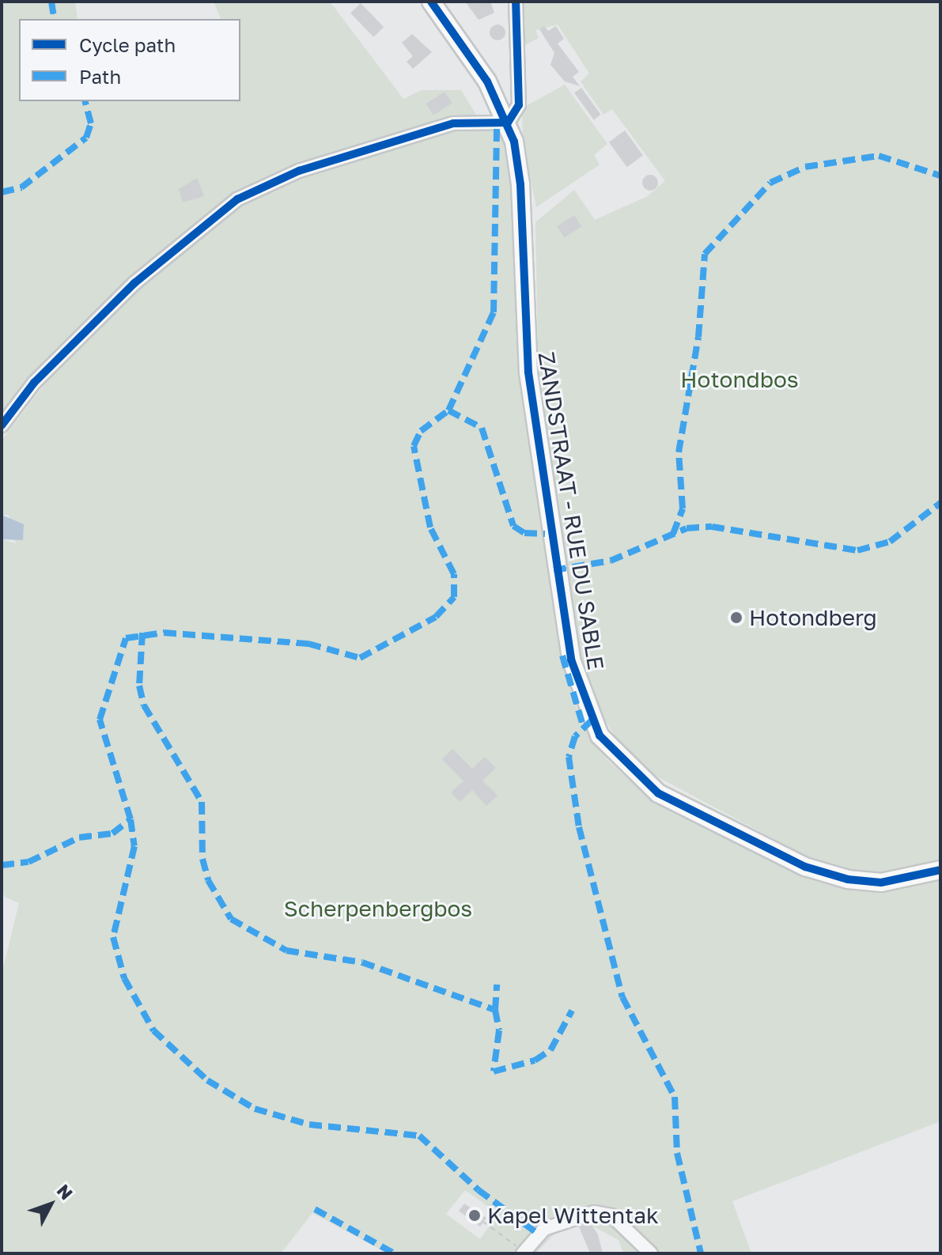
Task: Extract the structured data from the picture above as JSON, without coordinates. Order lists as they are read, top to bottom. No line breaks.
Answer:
{"streets":{"main road":["ZANDSTRAAT - RUE DU SABLE"]},"parks":["Hotondbos","Scherpenbergbos"],"places":["Hotondberg","Kapel Wittentak"],"legend":["Cycle path","Path"],"north":"top right"}
